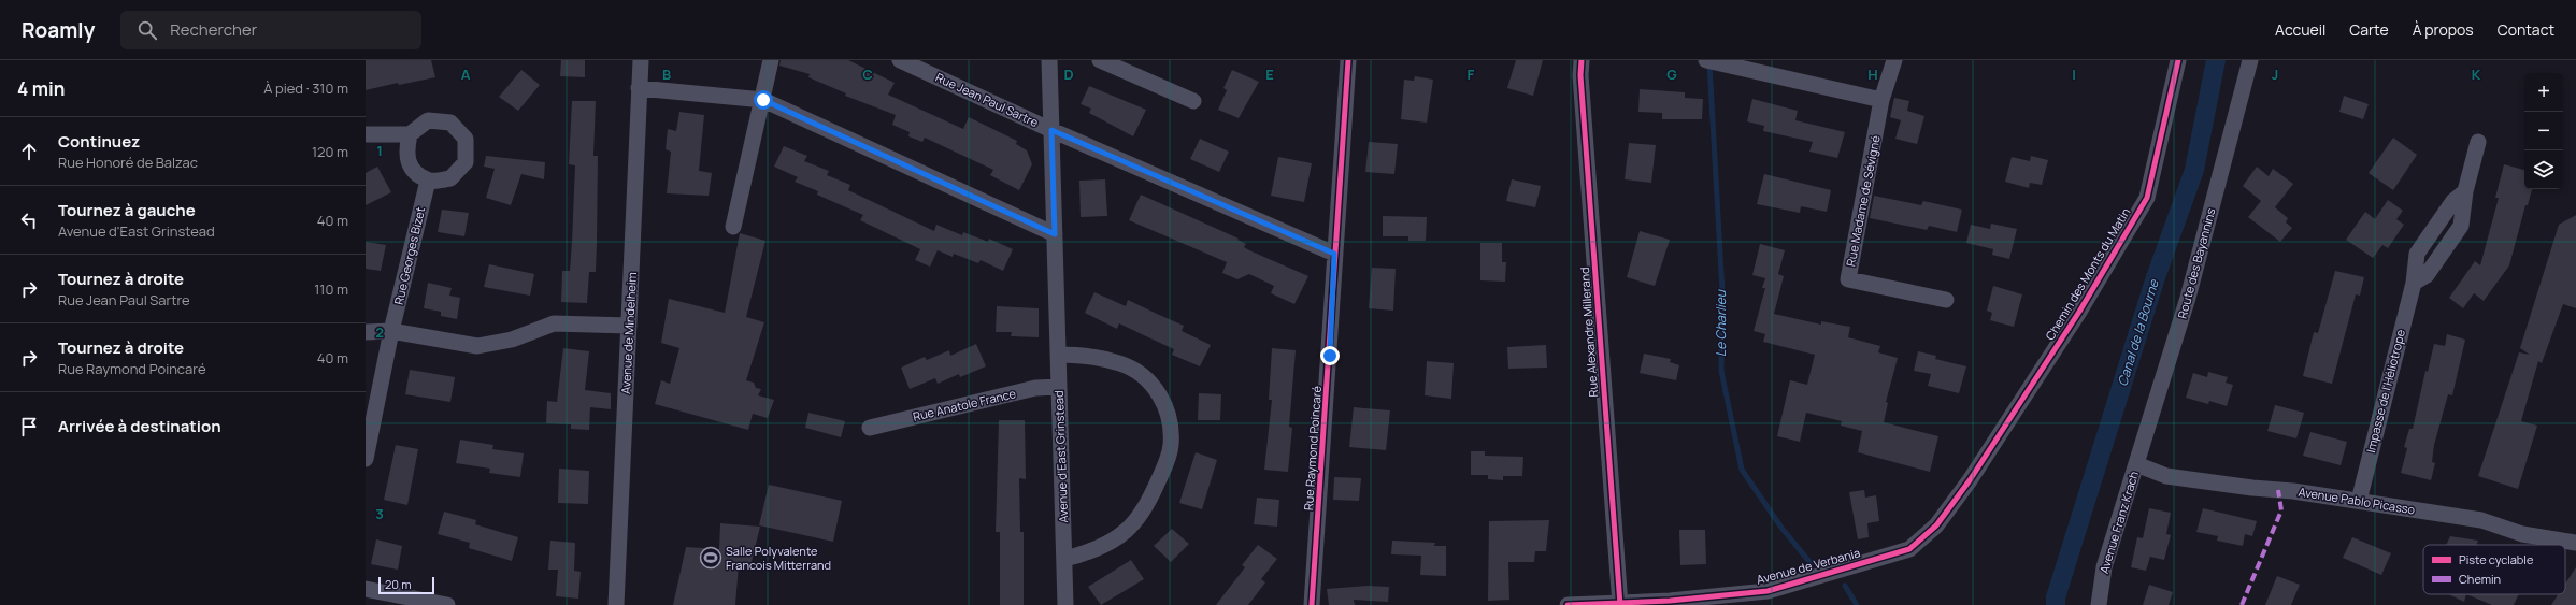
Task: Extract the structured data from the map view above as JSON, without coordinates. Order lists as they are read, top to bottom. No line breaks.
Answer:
{"streets":{"street":["Rue Jean Paul Sartre","Rue Madame de Sévigné","Rue Georges Bizet","Route des Bayannins","Chemin des Monts du Matin","Rue Alexandre Millerand","Avenue de Mindelheim","Impasse de l'Héliotrope","Rue Anatole France","Rue Raymond Poincaré","Avenue d'East Grinstead","Avenue Pablo Picasso","Avenue Franz Krach","Avenue de Verbania"]},"crossings":[["Rue Jean Paul Sartre","Rue Raymond Poincaré"],["Rue Jean Paul Sartre","Avenue d'East Grinstead"],["Route des Bayannins","Avenue Pablo Picasso"],["Route des Bayannins","Avenue Franz Krach"],["Chemin des Monts du Matin","Avenue de Verbania"],["Rue Alexandre Millerand","Avenue de Verbania"],["Impasse de l'Héliotrope","Avenue Pablo Picasso"],["Rue Anatole France","Avenue d'East Grinstead"],["Avenue Pablo Picasso","Avenue Franz Krach"]],"water":["Le Charlieu","Canal de la Bourne"],"places":{"sports":["Salle Polyvalente Francois Mitterrand"]},"legend":["Piste cyclable","Chemin"],"scale_bar":"20 m","page":{"header":"Roamly","search":"Rechercher","nav":["Accueil","Carte","À propos","Contact"],"heading":["4 min","À pied · 310 m"],"map_buttons":["+","−"],"list":[["Continuez","Rue Honoré de Balzac","120 m"],["Tournez à gauche","Avenue d'East Grinstead","40 m"],["Tournez à droite","Rue Jean Paul Sartre","110 m"],["Tournez à droite","Rue Raymond Poincaré","40 m"],"Arrivée à destination"],"scale":"20 m"},"grid":{"columns":["A","B","C","D","E","F","G","H","I","J","K"],"rows":["1","2","3"]}}
